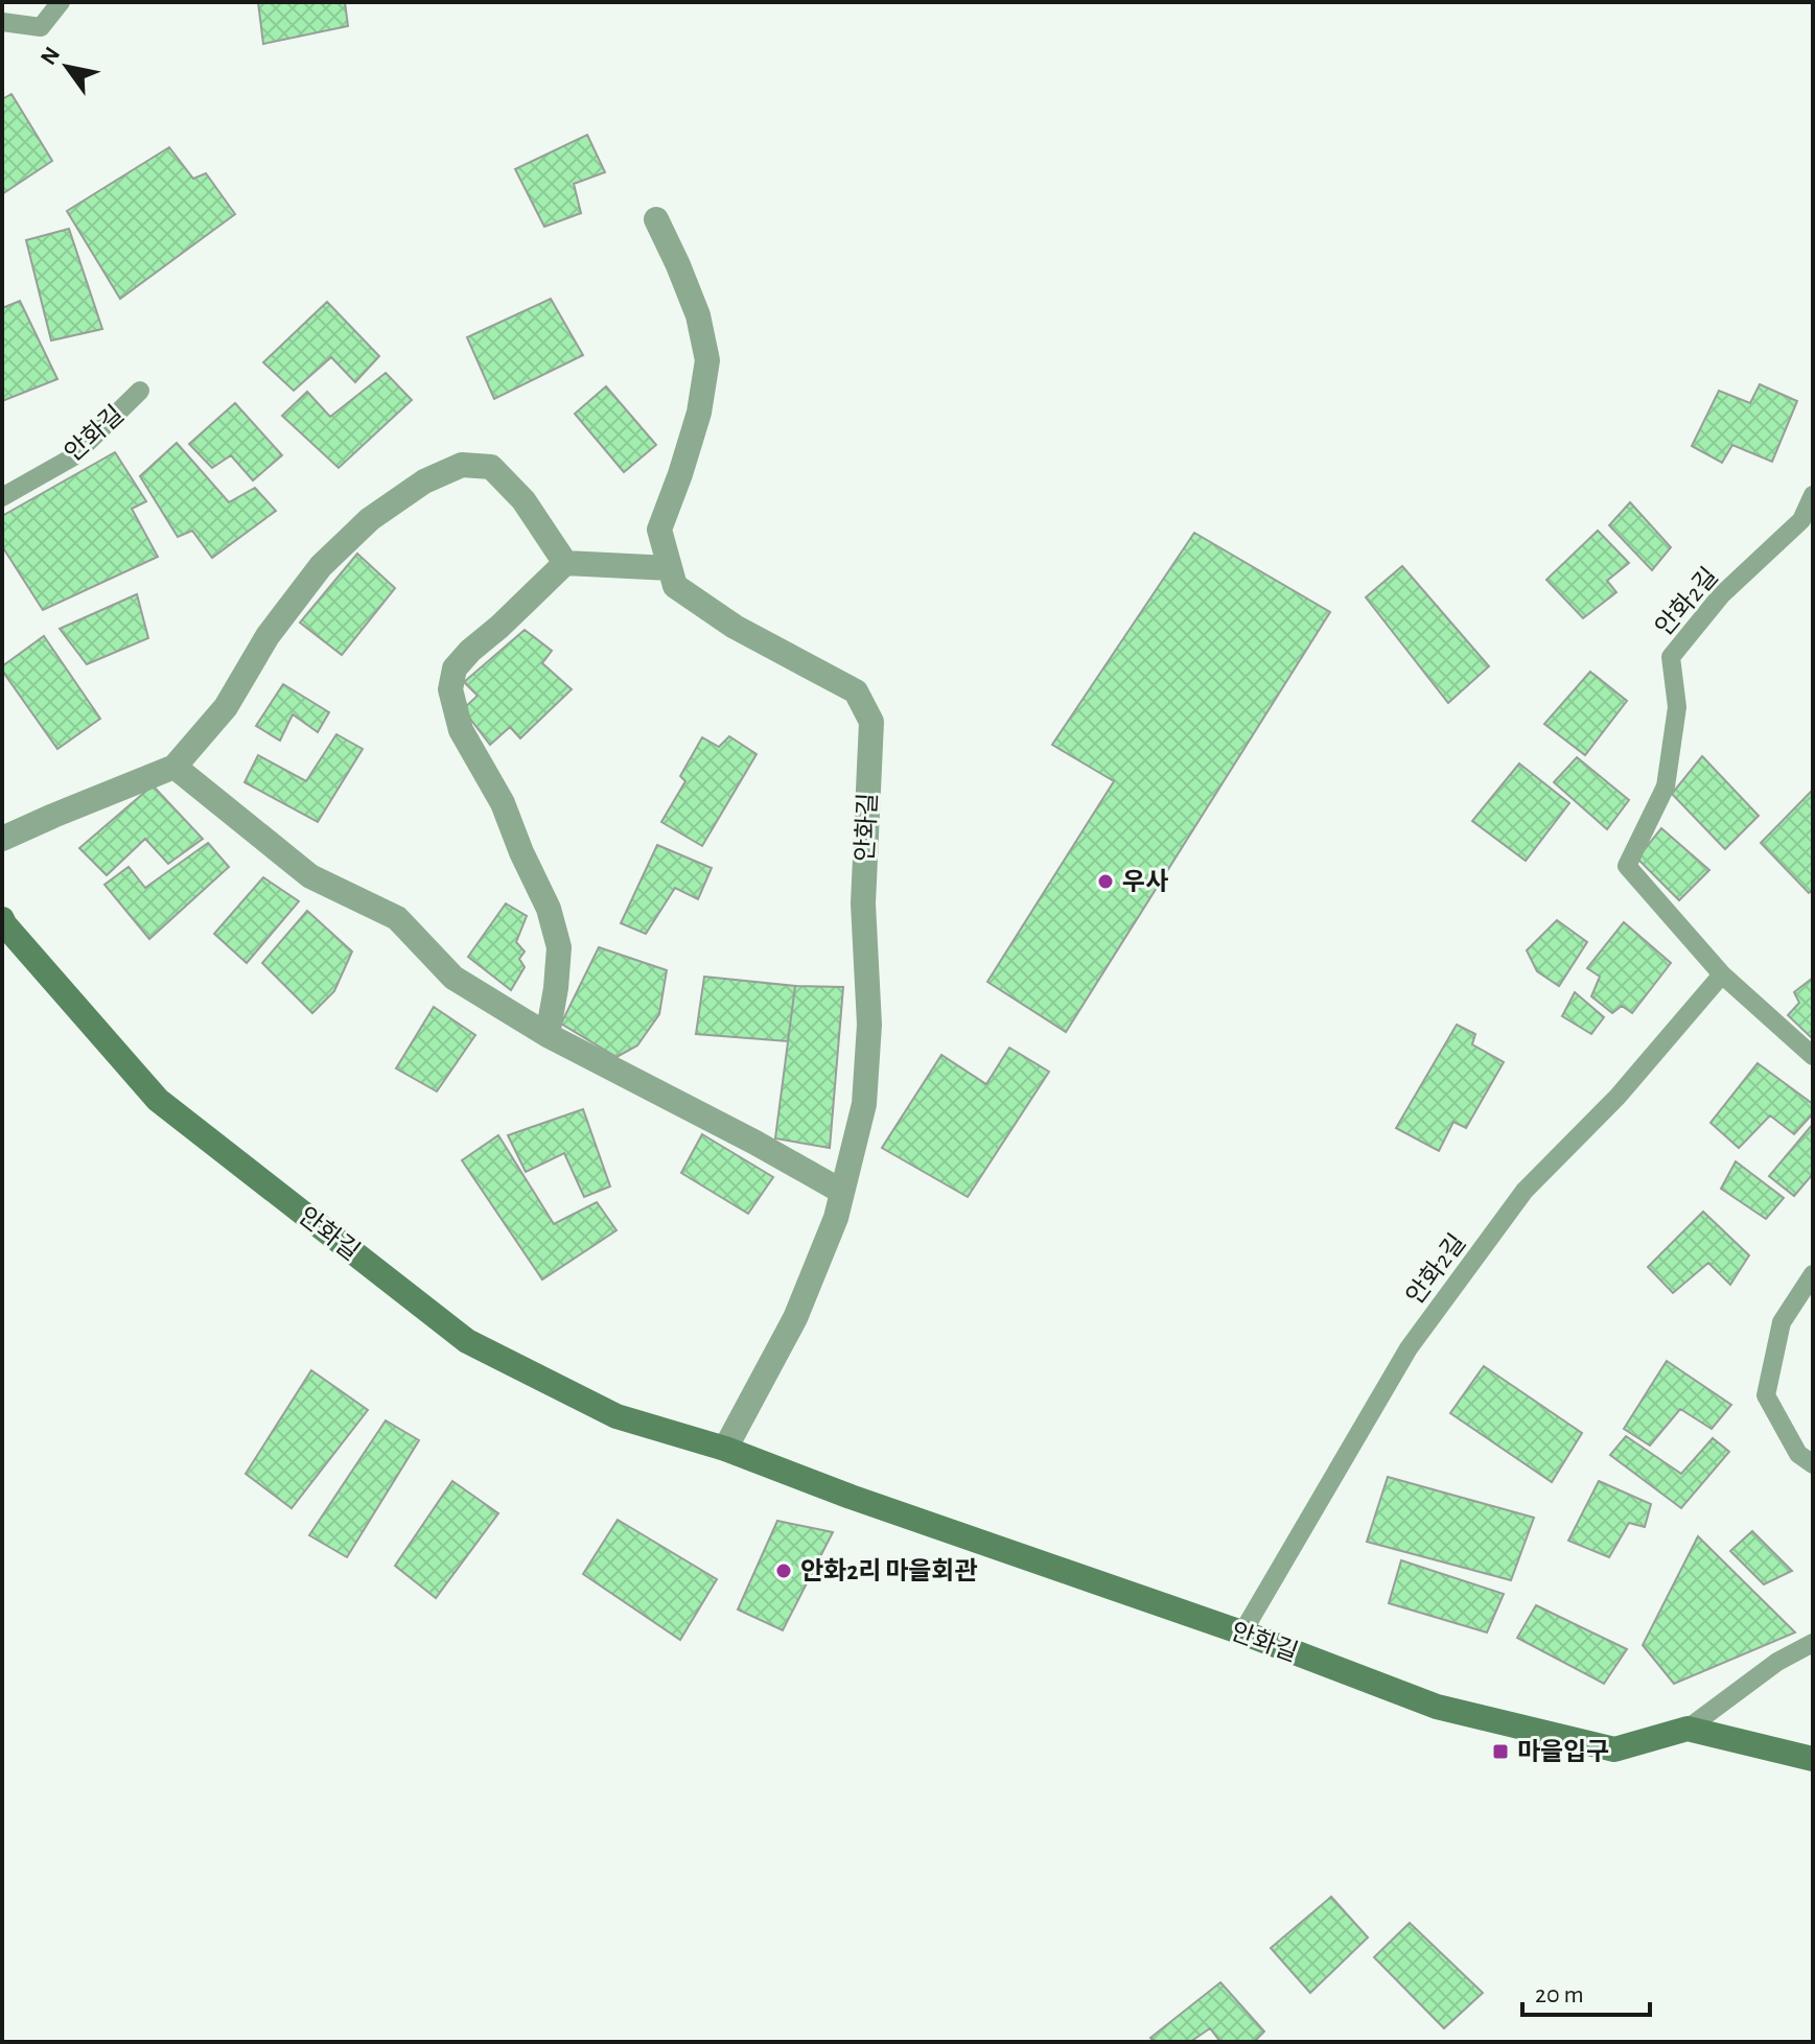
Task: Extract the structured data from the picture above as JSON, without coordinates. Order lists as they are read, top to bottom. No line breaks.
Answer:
{"streets":{"street":["안화길"],"lane":["안화2길"]},"crossings":[["안화길","안화2길"]],"places":{"other":["우사","안화2리 마을회관"],"transit":["마을입구"]},"scale_bar":"20 m","north":"top left"}
